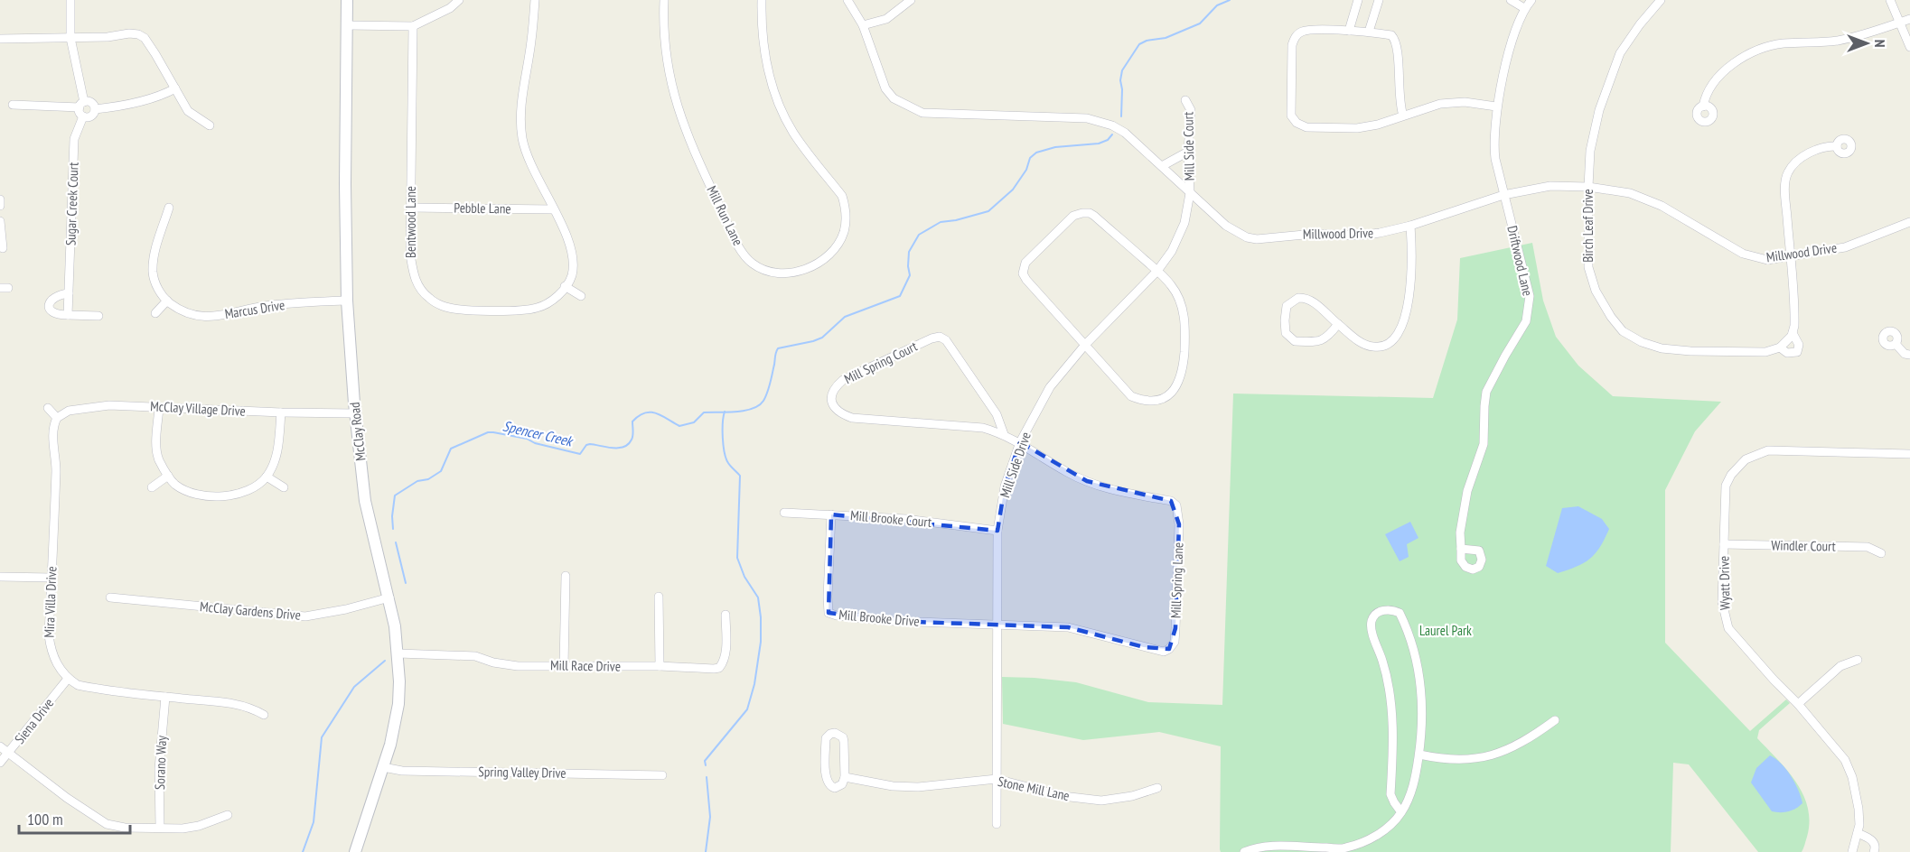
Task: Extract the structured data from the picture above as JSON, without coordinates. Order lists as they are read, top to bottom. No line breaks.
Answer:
{"streets":{"main road":["McClay Road"],"street":["Mill Side Court","Sugar Creek Court","Pebble Lane","Mill Run Lane","Bentwood Lane","Birch Leaf Drive","Millwood Drive","Driftwood Lane","Marcus Drive","Mill Spring Court","McClay Village Drive","Mill Side Drive","Mill Brooke Court","Windler Court","Mill Spring Lane","Wyatt Drive","Mira Villa Drive","McClay Gardens Drive","Mill Brooke Drive","Mill Race Drive","Siena Drive","Sorano Way","Spring Valley Drive","Stone Mill Lane"]},"crossings":[["Mill Side Court","Millwood Drive"],["Mill Side Court","Mill Side Drive"],["Pebble Lane","Bentwood Lane"],["Birch Leaf Drive","Millwood Drive"],["Millwood Drive","Driftwood Lane"],["Millwood Drive","Mill Side Drive"],["Marcus Drive","McClay Road"],["Mill Spring Court","Mill Side Drive"],["Mill Spring Court","Mill Spring Lane"],["McClay Village Drive","McClay Road"],["McClay Village Drive","Mira Villa Drive"],["McClay Road","McClay Gardens Drive"],["McClay Road","Mill Race Drive"],["McClay Road","Spring Valley Drive"],["Mill Side Drive","Mill Brooke Court"],["Mill Side Drive","Mill Spring Lane"],["Mill Side Drive","Mill Brooke Drive"],["Mill Side Drive","Stone Mill Lane"],["Mill Brooke Court","Mill Brooke Drive"],["Windler Court","Wyatt Drive"],["Mill Spring Lane","Mill Brooke Drive"],["Mira Villa Drive","Siena Drive"]],"water":["Spencer Creek"],"parks":["Laurel Park"],"scale_bar":"100 m","north":"right"}
